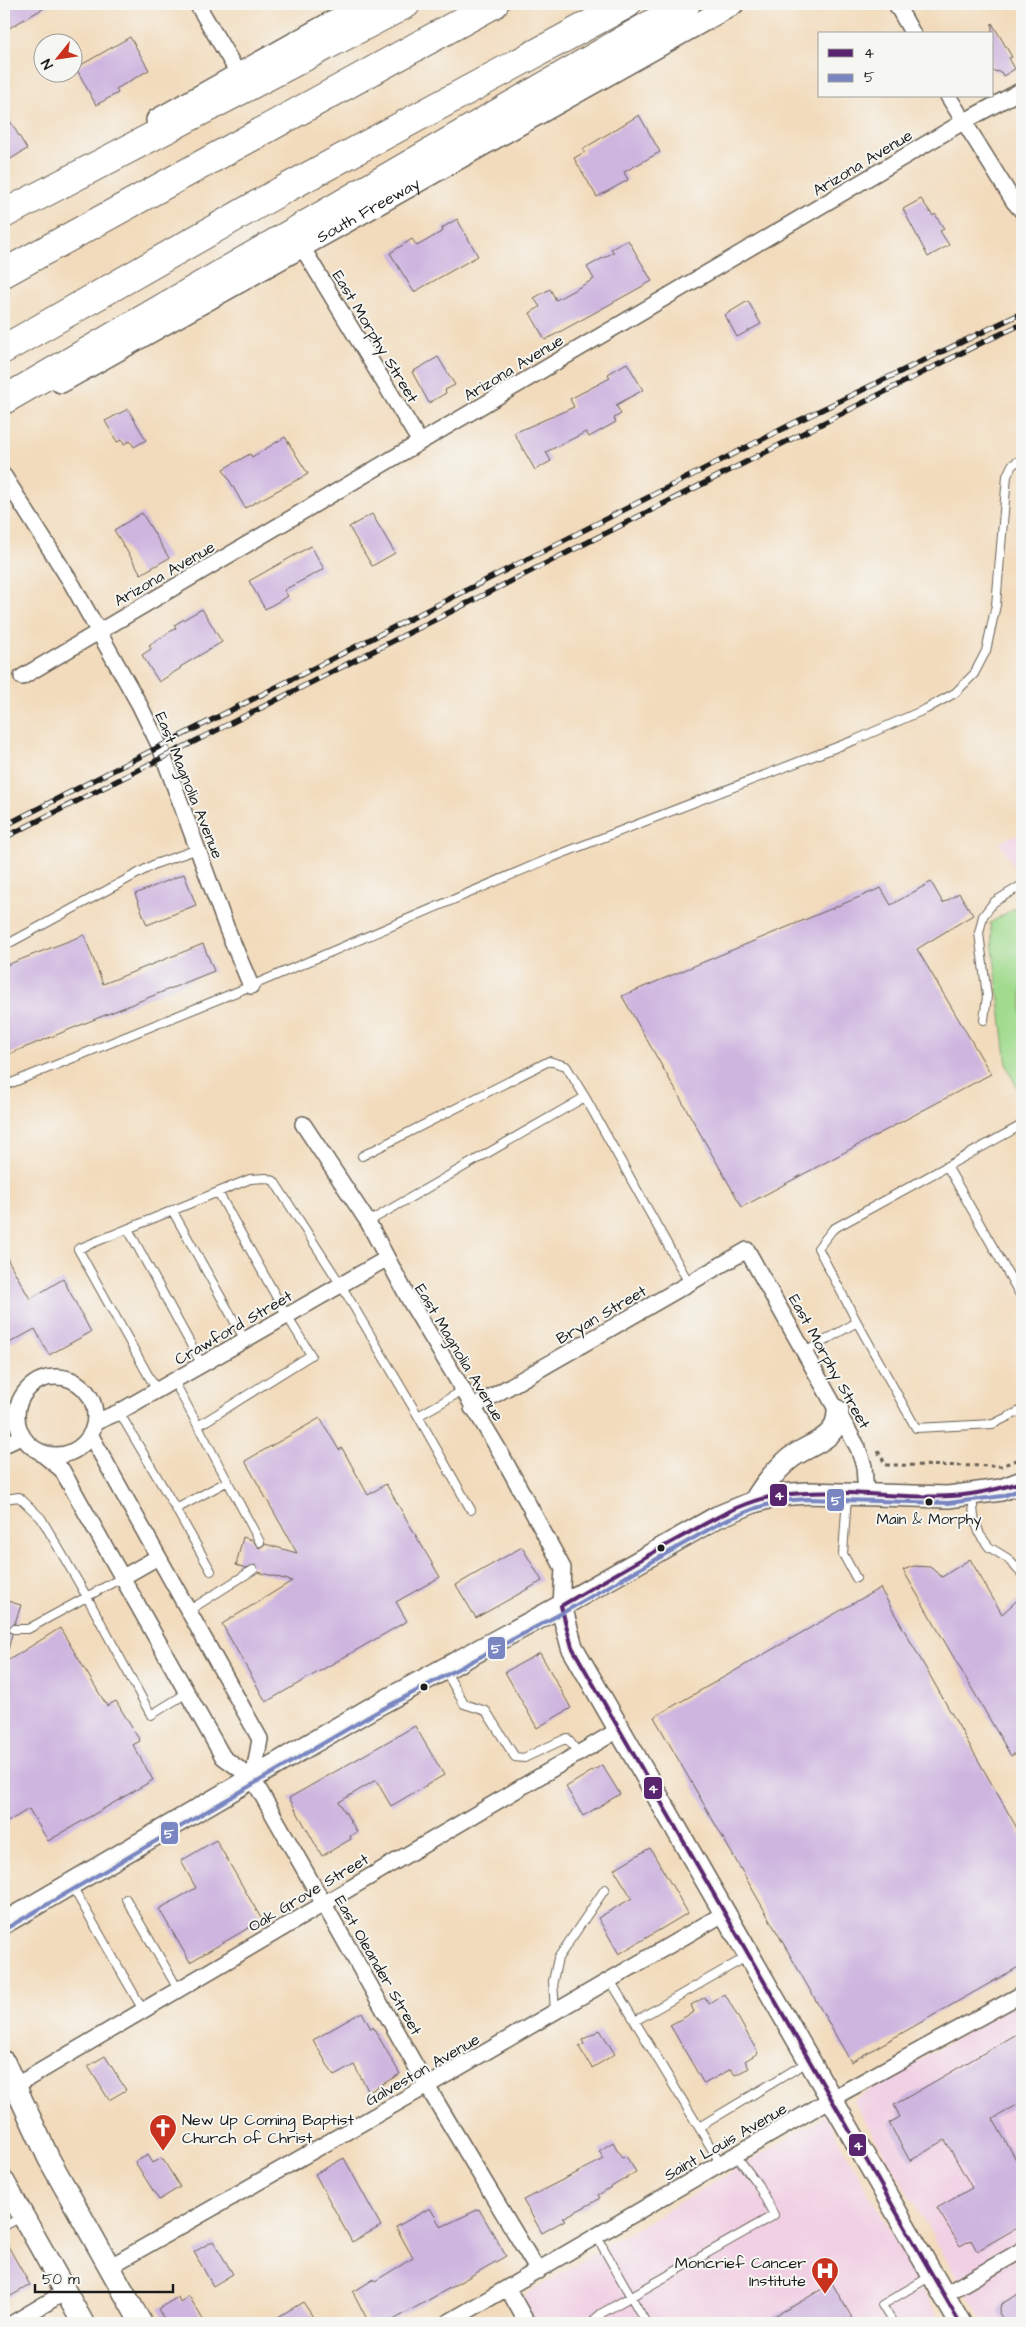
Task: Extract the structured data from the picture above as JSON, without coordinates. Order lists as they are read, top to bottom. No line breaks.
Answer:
{"streets":{"street":["Arizona Avenue","South Freeway","East Morphy Street","East Magnolia Avenue","Bryan Street","Crawford Street","Oak Grove Street","East Oleander Street","Galveston Avenue","Saint Louis Avenue"]},"crossings":[["Arizona Avenue","East Morphy Street"],["Arizona Avenue","East Magnolia Avenue"],["South Freeway","East Morphy Street"],["East Morphy Street","Bryan Street"],["East Magnolia Avenue","Bryan Street"],["East Magnolia Avenue","Crawford Street"],["Crawford Street","East Oleander Street"],["Oak Grove Street","East Oleander Street"],["East Oleander Street","Galveston Avenue"],["East Oleander Street","Saint Louis Avenue"]],"places":{"other":["Main & Morphy"],"church":["New Up Coming Baptist Church of Christ"],"hospital":["Moncrief Cancer Institute"]},"lines":["transit line 4","transit line 5"],"legend":["4","5"],"scale_bar":"50 m","north":"bottom left"}
